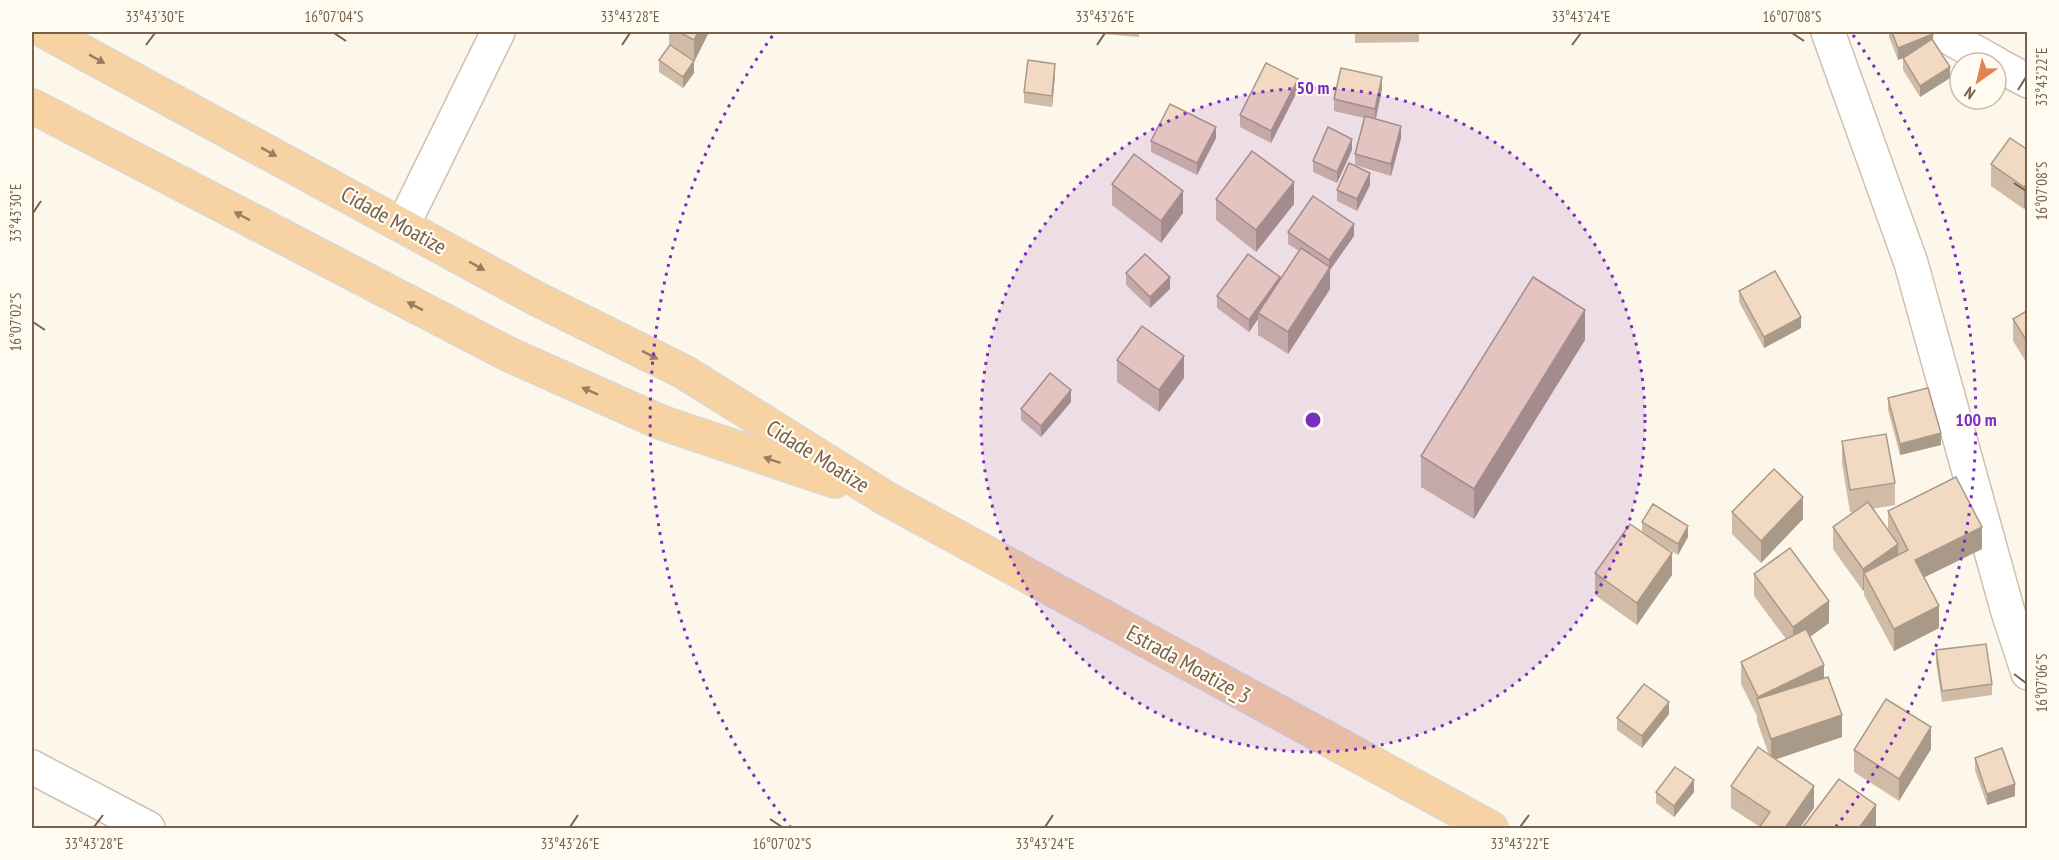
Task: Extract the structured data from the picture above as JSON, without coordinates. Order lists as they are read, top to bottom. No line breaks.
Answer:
{"streets":{"highway":["Cidade Moatize","Estrada Moatize_3"]},"crossings":[["Cidade Moatize","Estrada Moatize_3"]],"north":"bottom left","coordinates":["33°43'30\"E","16°07'04\"S","33°43'28\"E","33°43'26\"E","33°43'24\"E","16°07'08\"S","33°43'22\"E","16°07'02\"S","16°07'06\"S"],"rings":["50 m","100 m"]}
